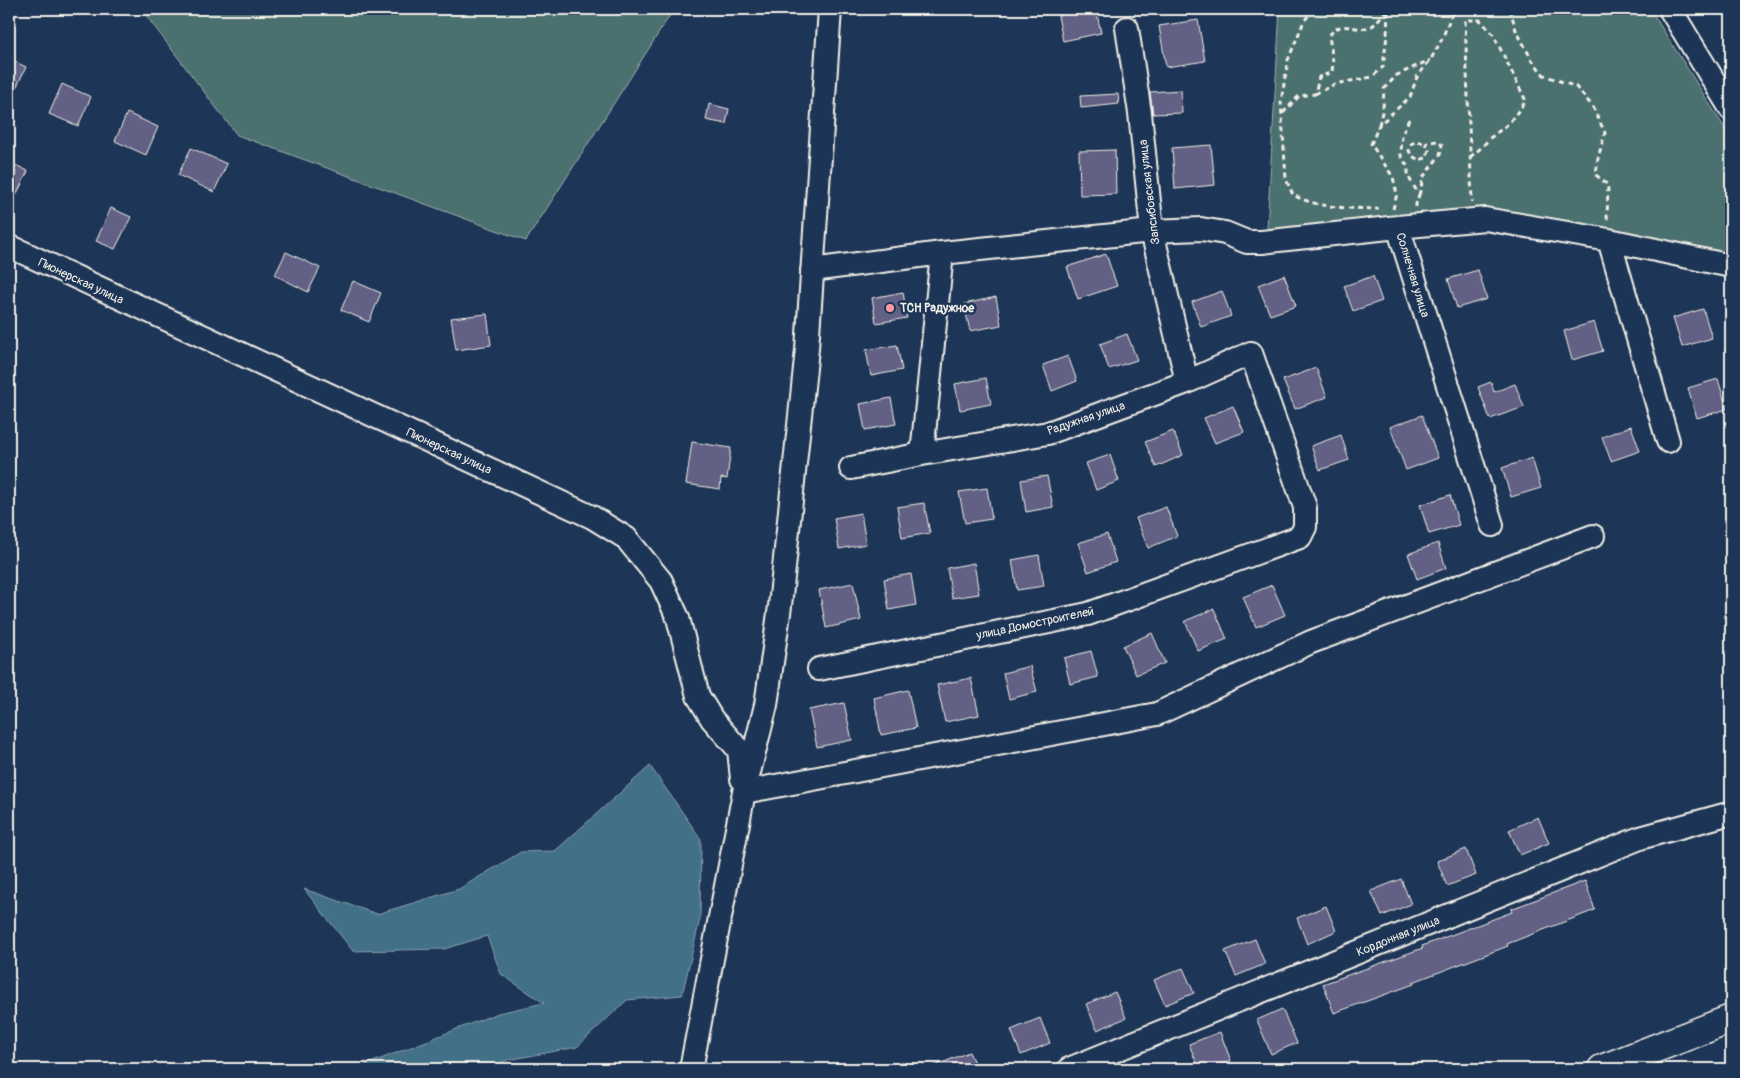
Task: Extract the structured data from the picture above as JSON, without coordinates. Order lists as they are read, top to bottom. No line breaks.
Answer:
{"streets":{"street":["Запсибовская улица","Солнечная улица","Пионерская улица","Радужная улица","улица Домостроителей","Кордонная улица"]},"crossings":[["Запсибовская улица","Радужная улица"],["Радужная улица","улица Домостроителей"]],"places":["ТСН Радужное"]}
